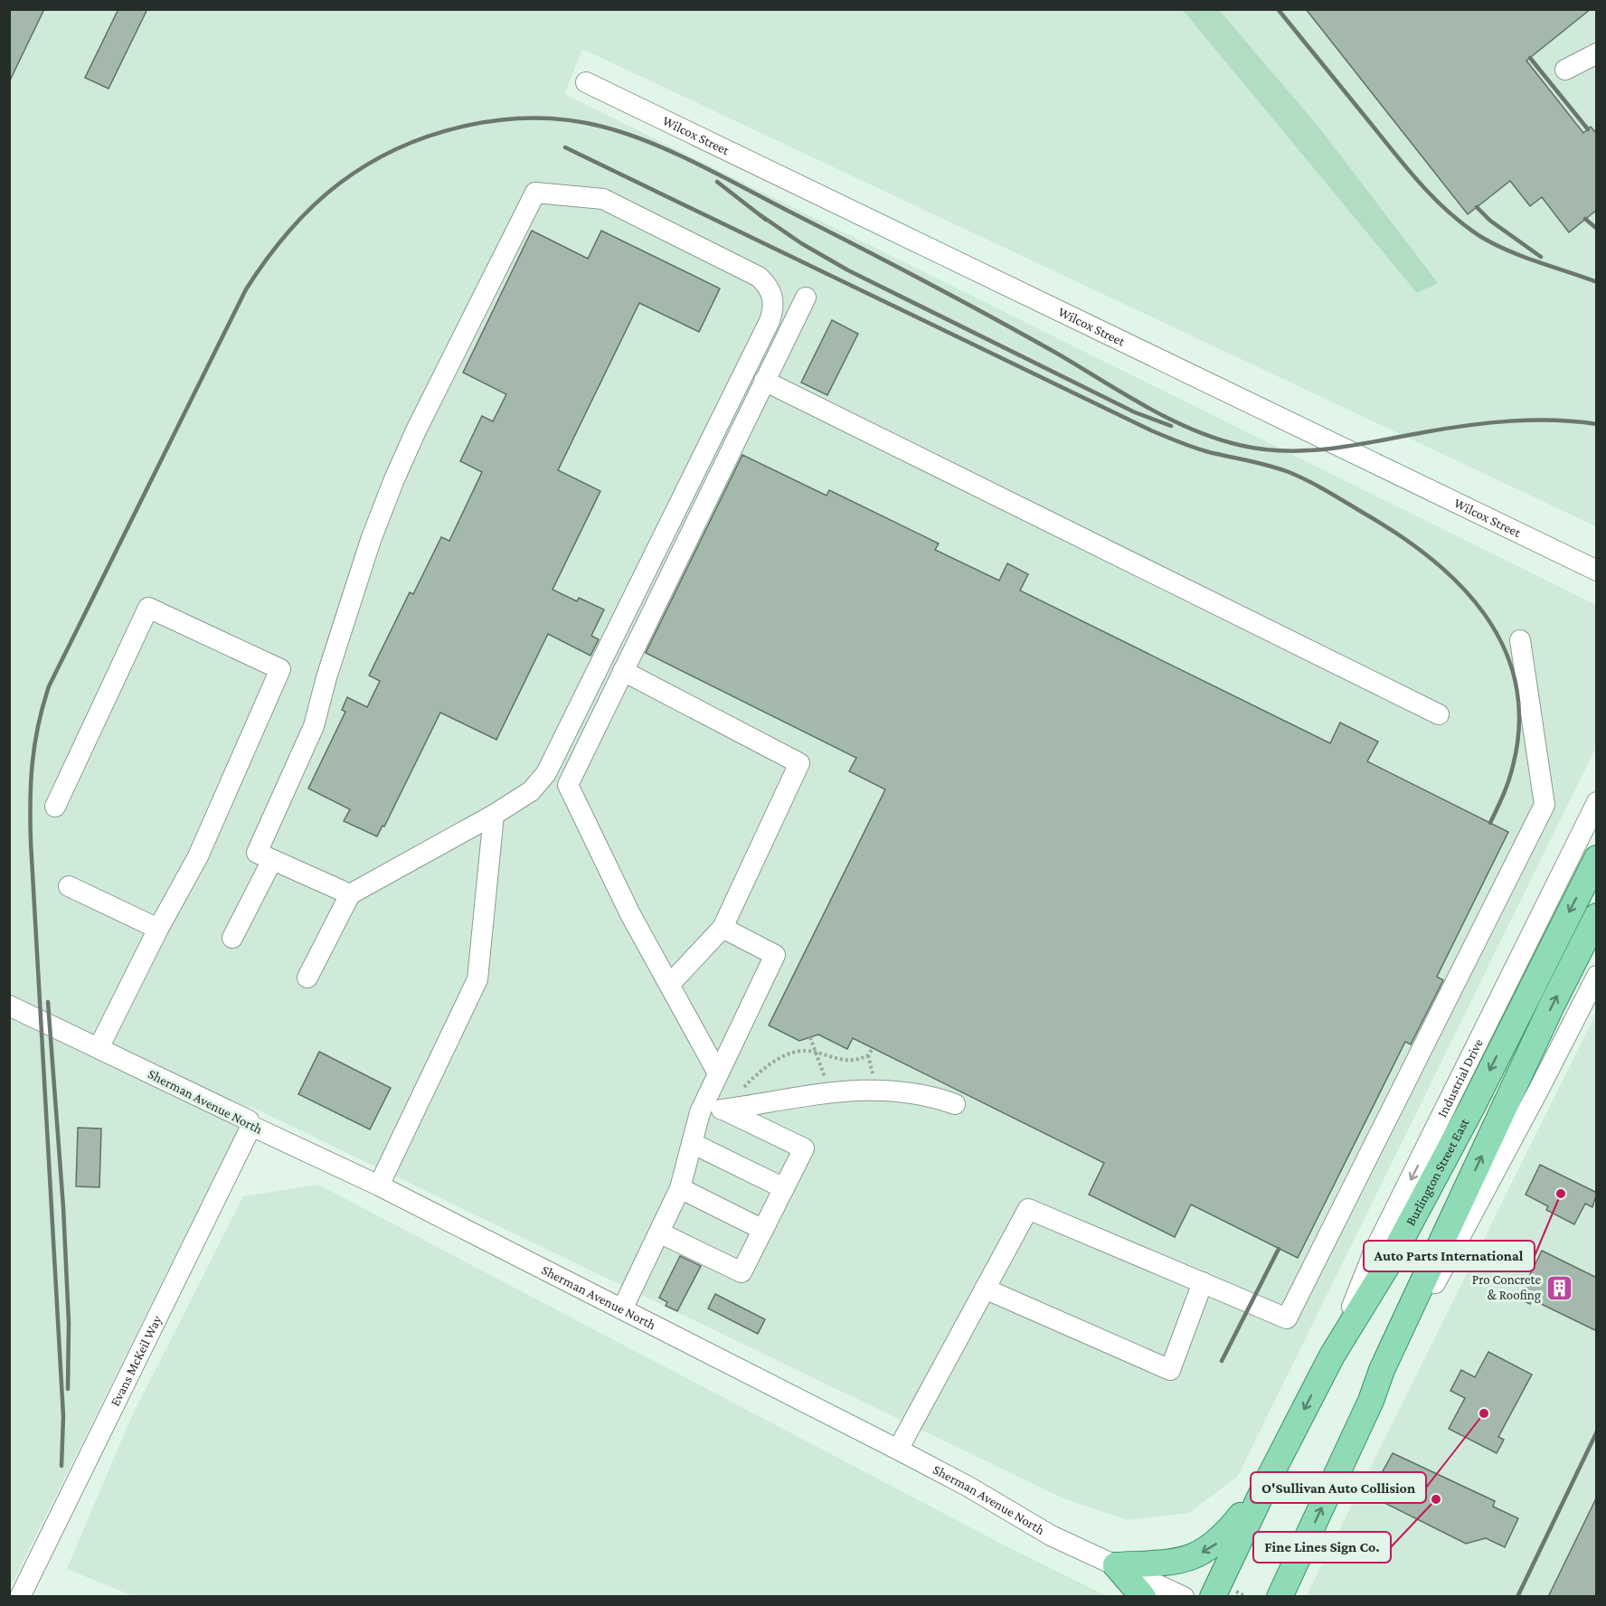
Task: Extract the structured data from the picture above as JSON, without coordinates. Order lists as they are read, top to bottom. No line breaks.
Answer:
{"streets":{"main road":["Burlington Street East"],"street":["Wilcox Street","Industrial Drive","Sherman Avenue North","Evans McKeil Way"]},"crossings":[["Industrial Drive","Burlington Street East"],["Sherman Avenue North","Evans McKeil Way"]],"places":{"other":["Auto Parts International","O'Sullivan Auto Collision","Fine Lines Sign Co."],"building":["Pro Concrete & Roofing"]}}
